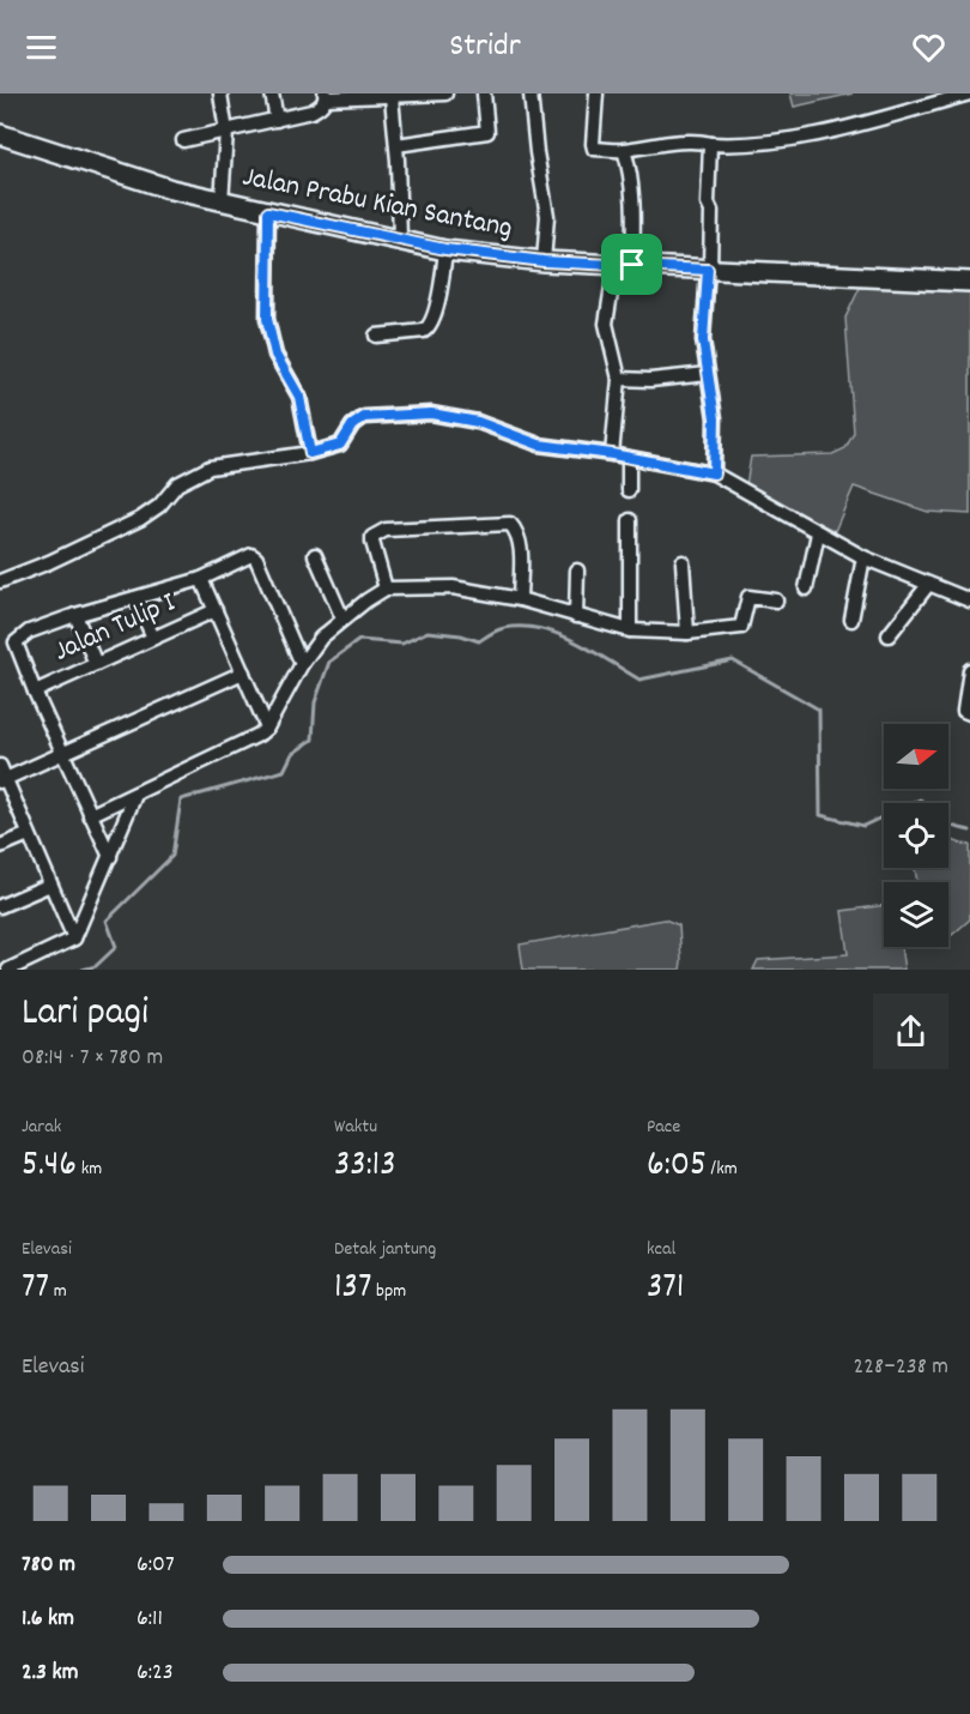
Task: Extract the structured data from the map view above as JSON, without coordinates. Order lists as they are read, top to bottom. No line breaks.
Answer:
{"streets":{"main road":["Jalan Prabu Kian Santang"],"street":["Jalan Tulip I"]},"north":"right","page":{"header":"Stridr","heading":["Lari pagi","08:14 · 7 × 780 m"],"stats":[["Jarak","5.46 km"],["Waktu","33:13"],["Pace","6:05 /km"],["Elevasi","77 m"],["Detak jantung","137 bpm"],["kcal","371"]],"chart":["Elevasi","228–238 m"],"list":[{"name":"780 m","note":"6:07"},{"name":"1.6 km","note":"6:11"},{"name":"2.3 km","note":"6:23"}]}}
